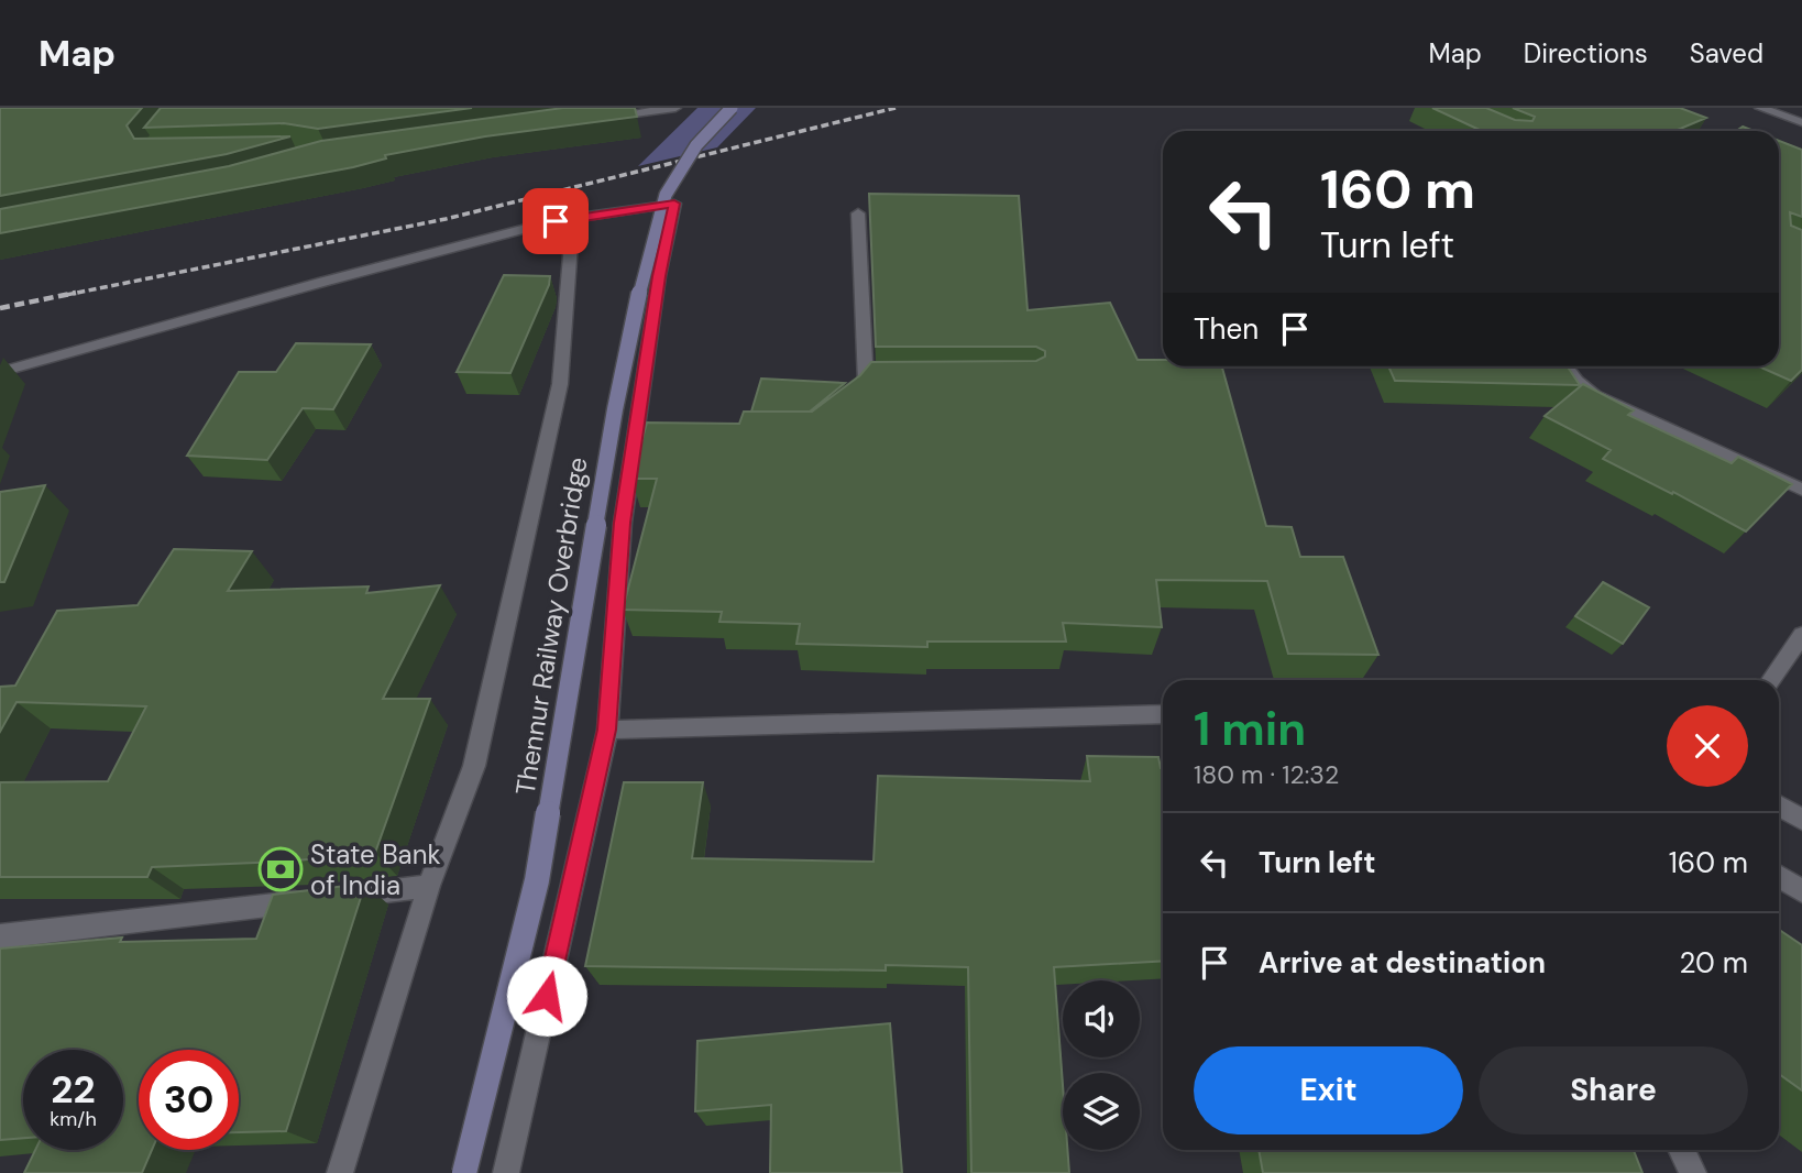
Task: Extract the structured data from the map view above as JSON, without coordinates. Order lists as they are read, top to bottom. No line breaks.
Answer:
{"streets":{"main road":["Thennur Railway Overbridge"]},"places":{"bank":["State Bank of India"]},"page":{"header":"Map","nav":["Map","Directions","Saved"],"turn":["160 m","Turn left"],"then":"Then","heading":["1 min","180 m · 12:32"],"list":[{"name":"Turn left","value":"160 m"},{"name":"Arrive at destination","value":"20 m"}],"buttons":["Exit","Share"],"speed":"22 km/h","limit":"30"}}
